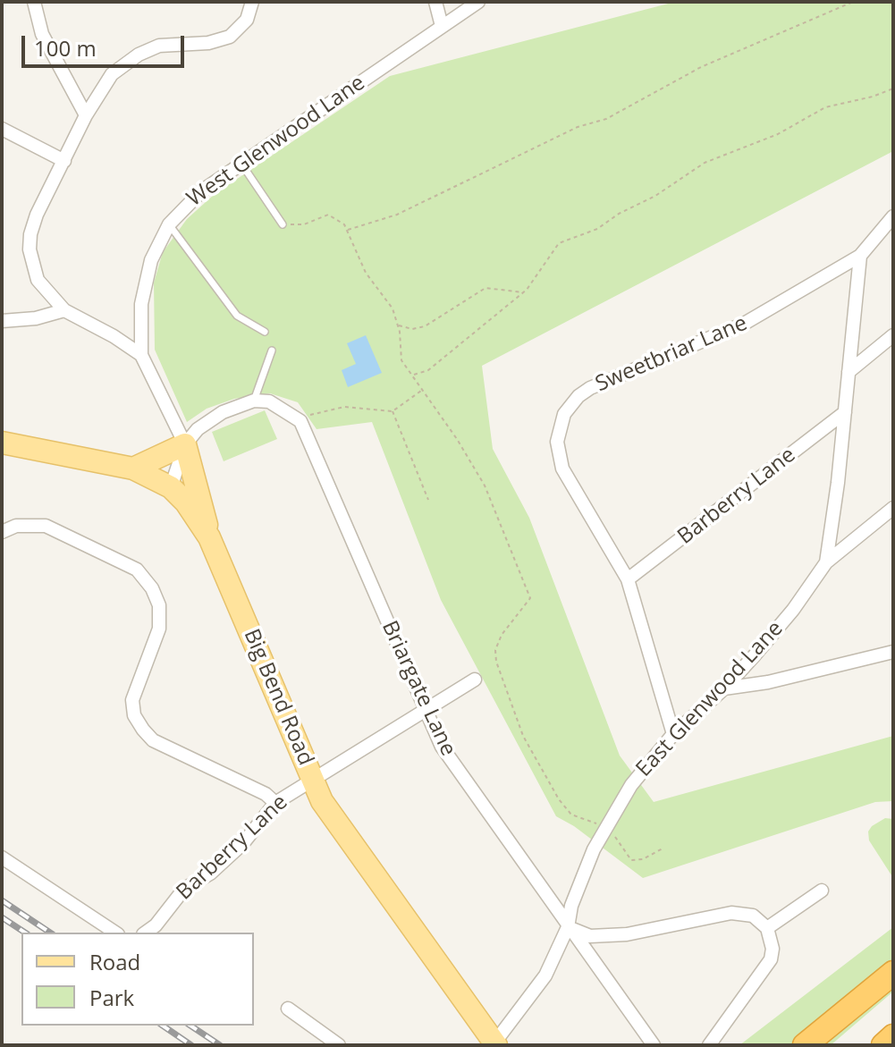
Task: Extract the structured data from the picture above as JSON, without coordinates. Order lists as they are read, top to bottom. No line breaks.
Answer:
{"streets":{"main road":["Big Bend Road"],"street":["West Glenwood Lane","Sweetbriar Lane","Barberry Lane","Briargate Lane","East Glenwood Lane"]},"crossings":[["Sweetbriar Lane","Barberry Lane"],["Sweetbriar Lane","East Glenwood Lane"],["Barberry Lane","Briargate Lane"],["Barberry Lane","Big Bend Road"],["Barberry Lane","East Glenwood Lane"],["Briargate Lane","East Glenwood Lane"],["Big Bend Road","East Glenwood Lane"]],"legend":["Road","Park"],"scale_bar":"100 m"}
